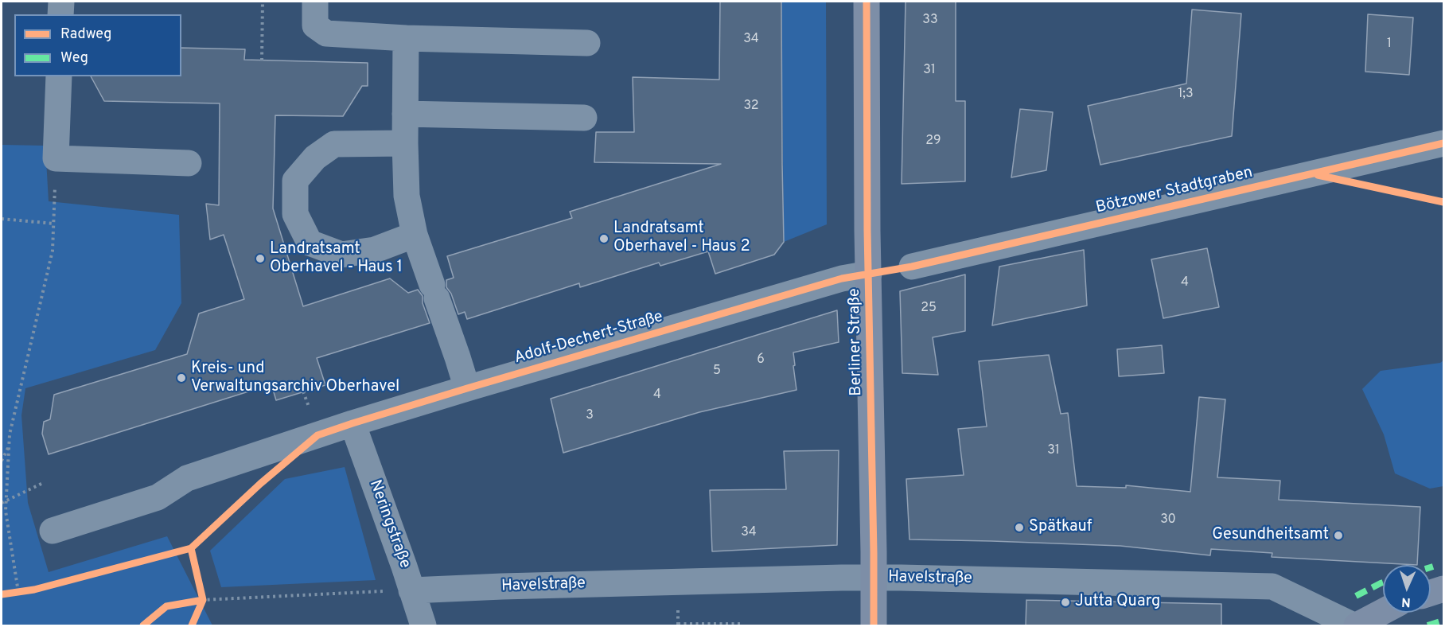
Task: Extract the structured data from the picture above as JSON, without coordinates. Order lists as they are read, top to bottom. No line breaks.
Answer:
{"streets":{"main road":["Berliner Straße","Havelstraße"],"street":["Bötzower Stadtgraben","Adolf-Dechert-Straße","Neringstraße"]},"crossings":[["Adolf-Dechert-Straße","Berliner Straße"],["Adolf-Dechert-Straße","Neringstraße"],["Berliner Straße","Havelstraße"],["Neringstraße","Havelstraße"]],"places":["Landratsamt Oberhavel - Haus 2","Landratsamt Oberhavel - Haus 1","Kreis- und Verwaltungsarchiv Oberhavel","Spätkauf","Gesundheitsamt","Jutta Quarg"],"house_numbers":["33","34","1","31","1;3","32","29","4","25","6","5","4","3","31","30","34"],"legend":["Radweg","Weg"],"north":"bottom"}
